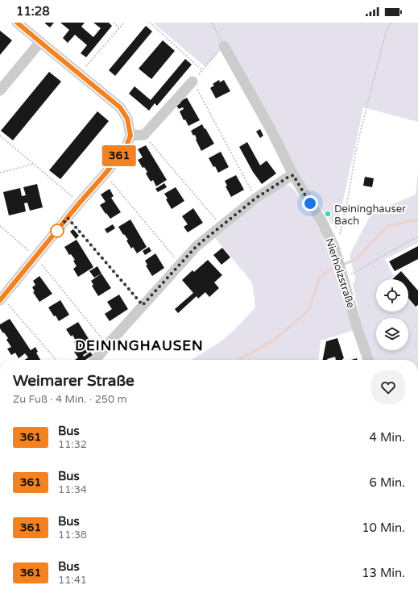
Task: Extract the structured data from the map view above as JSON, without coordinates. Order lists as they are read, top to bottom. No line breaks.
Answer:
{"streets":{"street":["Nierholzstraße"]},"districts":["DEININGHAUSEN"],"places":["Deininghauser Bach"],"lines":["bus line 361"],"page":{"status":"11:28","on_map":"361","heading":["Weimarer Straße","Zu Fuß · 4 Min. · 250 m"],"list":[{"mark":"361","name":"Bus","note":"11:32","value":"4 Min."},{"mark":"361","name":"Bus","note":"11:34","value":"6 Min."},{"mark":"361","name":"Bus","note":"11:38","value":"10 Min."},{"mark":"361","name":"Bus","note":"11:41","value":"13 Min."}]}}
